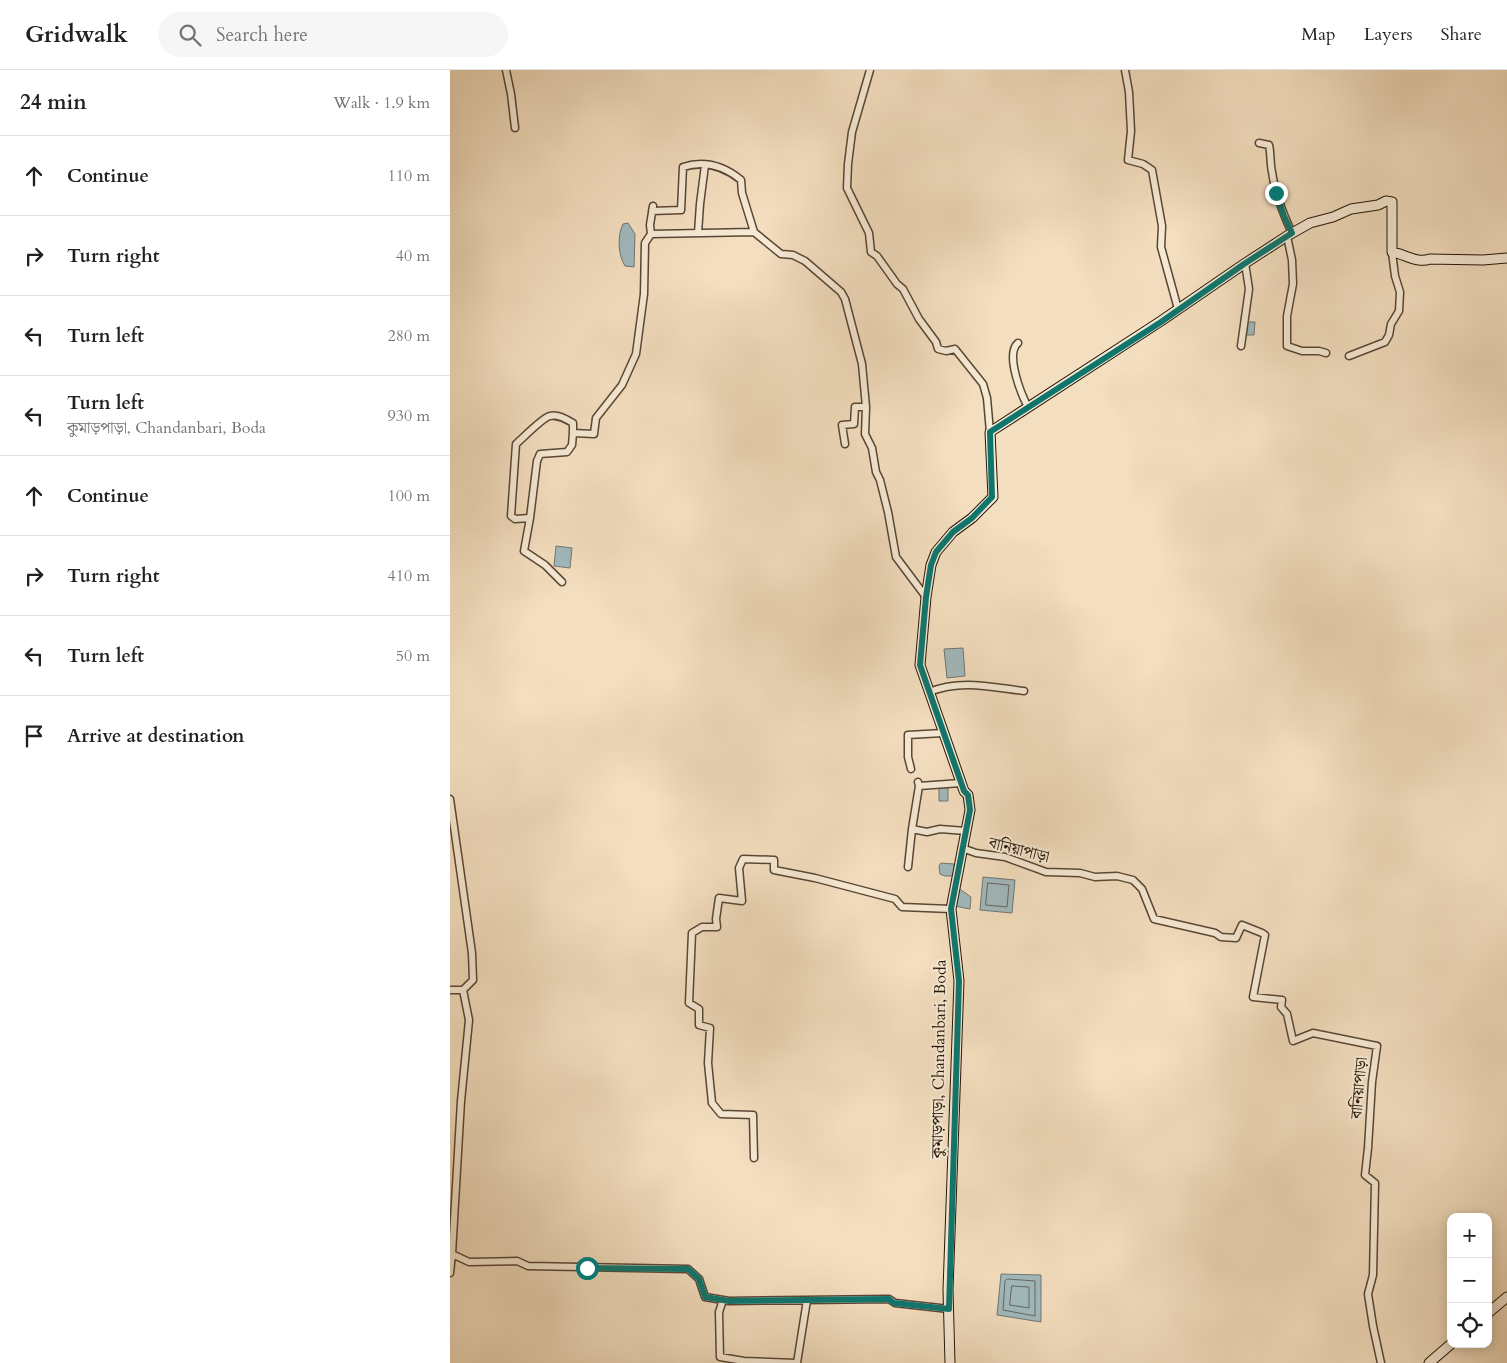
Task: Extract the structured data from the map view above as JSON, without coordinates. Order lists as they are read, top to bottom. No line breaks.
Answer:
{"streets":{"street":["বানিয়াপাড়া","কুমাড়পাড়া, Chandanbari, Boda"]},"crossings":[["বানিয়াপাড়া","কুমাড়পাড়া, Chandanbari, Boda"]],"page":{"header":"Gridwalk","search":"Search here","nav":["Map","Layers","Share"],"heading":["24 min","Walk · 1.9 km"],"list":[["Continue","110 m"],["Turn right","40 m"],["Turn left","280 m"],["Turn left","কুমাড়পাড়া, Chandanbari, Boda","930 m"],["Continue","100 m"],["Turn right","410 m"],["Turn left","50 m"],"Arrive at destination"],"map_buttons":["+","−"]}}
